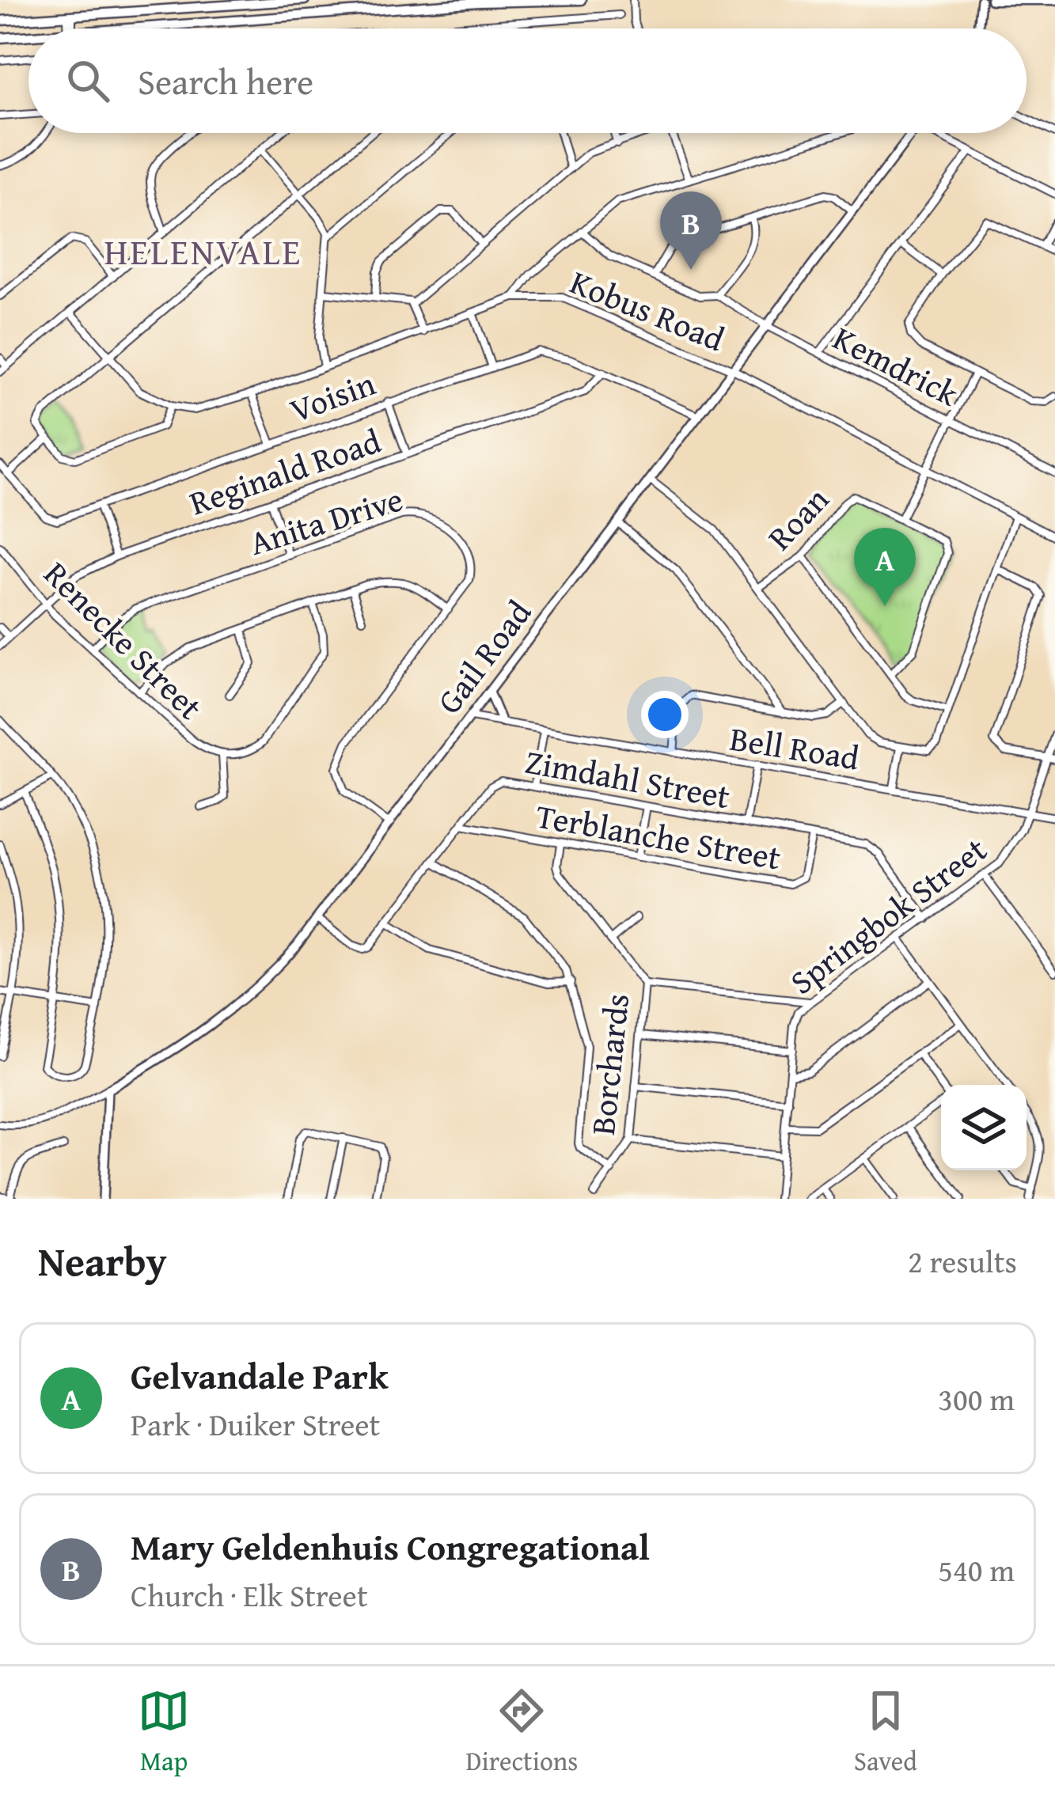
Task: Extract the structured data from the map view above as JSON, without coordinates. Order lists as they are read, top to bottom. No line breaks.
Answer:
{"streets":{"street":["Kobus Road","Kemdrick","Voisin","Reginald Road","Roan","Anita Drive","Renecke Street","Gail Road","Bell Road","Zimdahl Street","Terblanche Street","Springbok Street","Borchards"]},"crossings":[["Kobus Road","Gail Road"],["Kemdrick","Gail Road"],["Voisin","Reginald Road"],["Voisin","Gail Road"],["Reginald Road","Renecke Street"],["Anita Drive","Renecke Street"],["Anita Drive","Gail Road"],["Gail Road","Bell Road"],["Gail Road","Zimdahl Street"],["Bell Road","Springbok Street"],["Zimdahl Street","Terblanche Street"],["Zimdahl Street","Springbok Street"],["Terblanche Street","Borchards"]],"districts":["HELENVALE"],"page":{"search":"Search here","pins":["B","A"],"heading":["Nearby","2 results"],"list":[{"mark":"A","name":"Gelvandale Park","note":"Park · Duiker Street","value":"300 m"},{"mark":"B","name":"Mary Geldenhuis Congregational","note":"Church · Elk Street","value":"540 m"}],"nav":["Map","Directions","Saved"]}}
